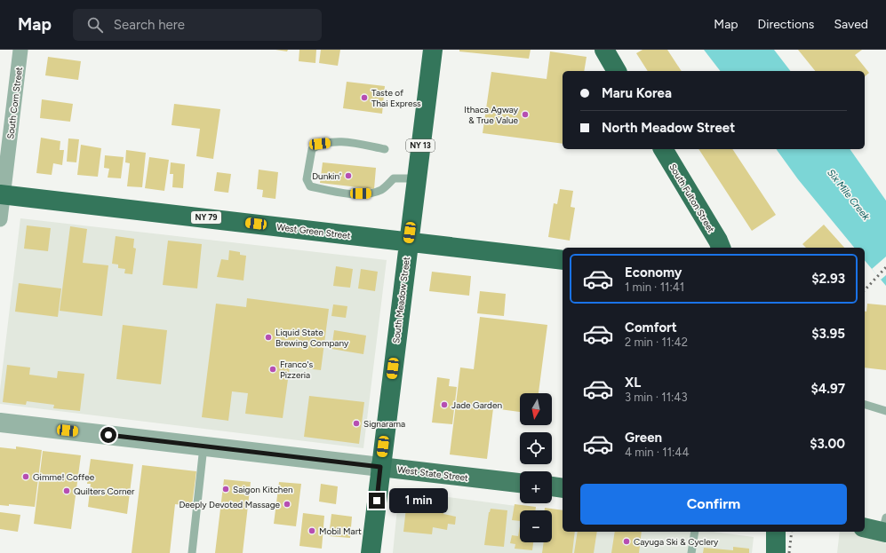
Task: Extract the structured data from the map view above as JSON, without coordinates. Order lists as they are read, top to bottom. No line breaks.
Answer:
{"streets":{"highway":["NY 13","South Fulton Street","NY 79","West Green Street","South Meadow Street"],"main road":["West State Street"],"street":["South Corn Street"]},"crossings":[["South Corn Street","West Green Street"],["NY 13","South Meadow Street"],["NY 13","West State Street"],["West Green Street","South Meadow Street"],["South Meadow Street","West State Street"]],"water":["Six Mile Creek"],"places":["Taste of Thai Express","Ithaca Agway & True Value","Dunkin'","Liquid State Brewing Company","Franco's Pizzeria","Jade Garden","Signarama","Gimme! Coffee","Saigon Kitchen","Quilters Corner","Deeply Devoted Massage","Mobil Mart","Cayuga Ski & Cyclery"],"north":"bottom","page":{"header":"Map","search":"Search here","nav":["Map","Directions","Saved"],"banner":["Maru Korea","North Meadow Street"],"list":[{"name":"Economy","note":"1 min · 11:41","value":"$2.93"},{"name":"Comfort","note":"2 min · 11:42","value":"$3.95"},{"name":"XL","note":"3 min · 11:43","value":"$4.97"},{"name":"Green","note":"4 min · 11:44","value":"$3.00"}],"map_buttons":["+","−"],"buttons":"Confirm","bubble":"1 min"}}
